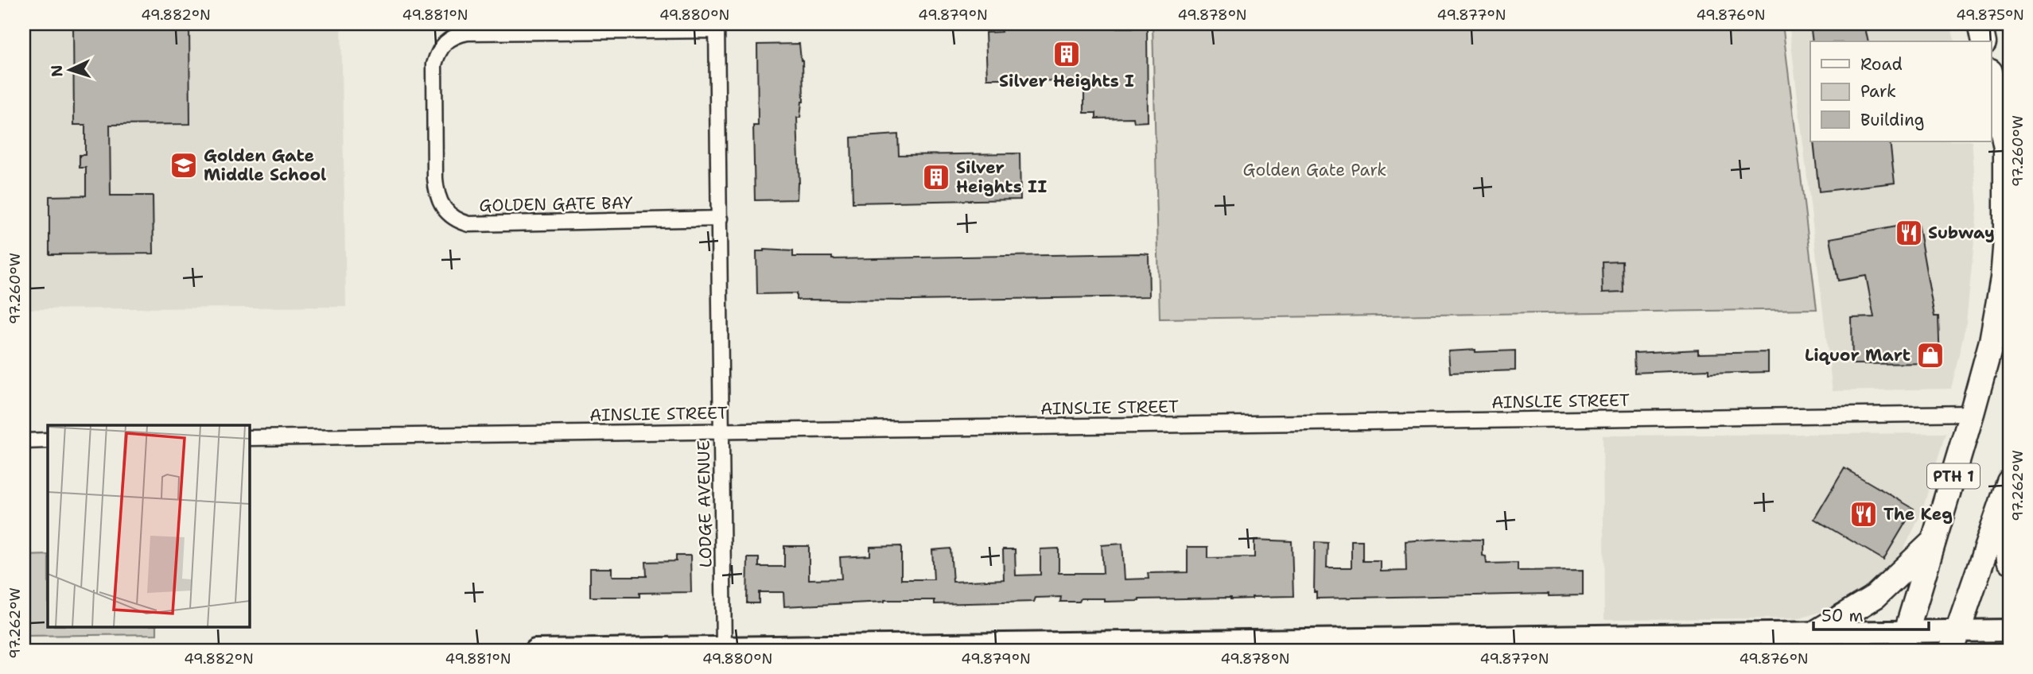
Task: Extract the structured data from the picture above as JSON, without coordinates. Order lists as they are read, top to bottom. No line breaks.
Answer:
{"streets":{"highway":["PTH 1"],"street":["GOLDEN GATE BAY","AINSLIE STREET","LODGE AVENUE"]},"crossings":[["GOLDEN GATE BAY","LODGE AVENUE"],["AINSLIE STREET","PTH 1"],["AINSLIE STREET","LODGE AVENUE"]],"parks":["Golden Gate Park"],"places":{"building":["Silver Heights I","Silver Heights II"],"school or university":["Golden Gate Middle School"],"restaurant":["Subway","The Keg"],"shop":["Liquor Mart"]},"legend":["Road","Park","Building"],"scale_bar":"50 m","north":"left","coordinates":["49.882°N","49.881°N","49.880°N","49.879°N","49.878°N","49.877°N","49.876°N","49.875°N","97.260°W","97.262°W"]}
